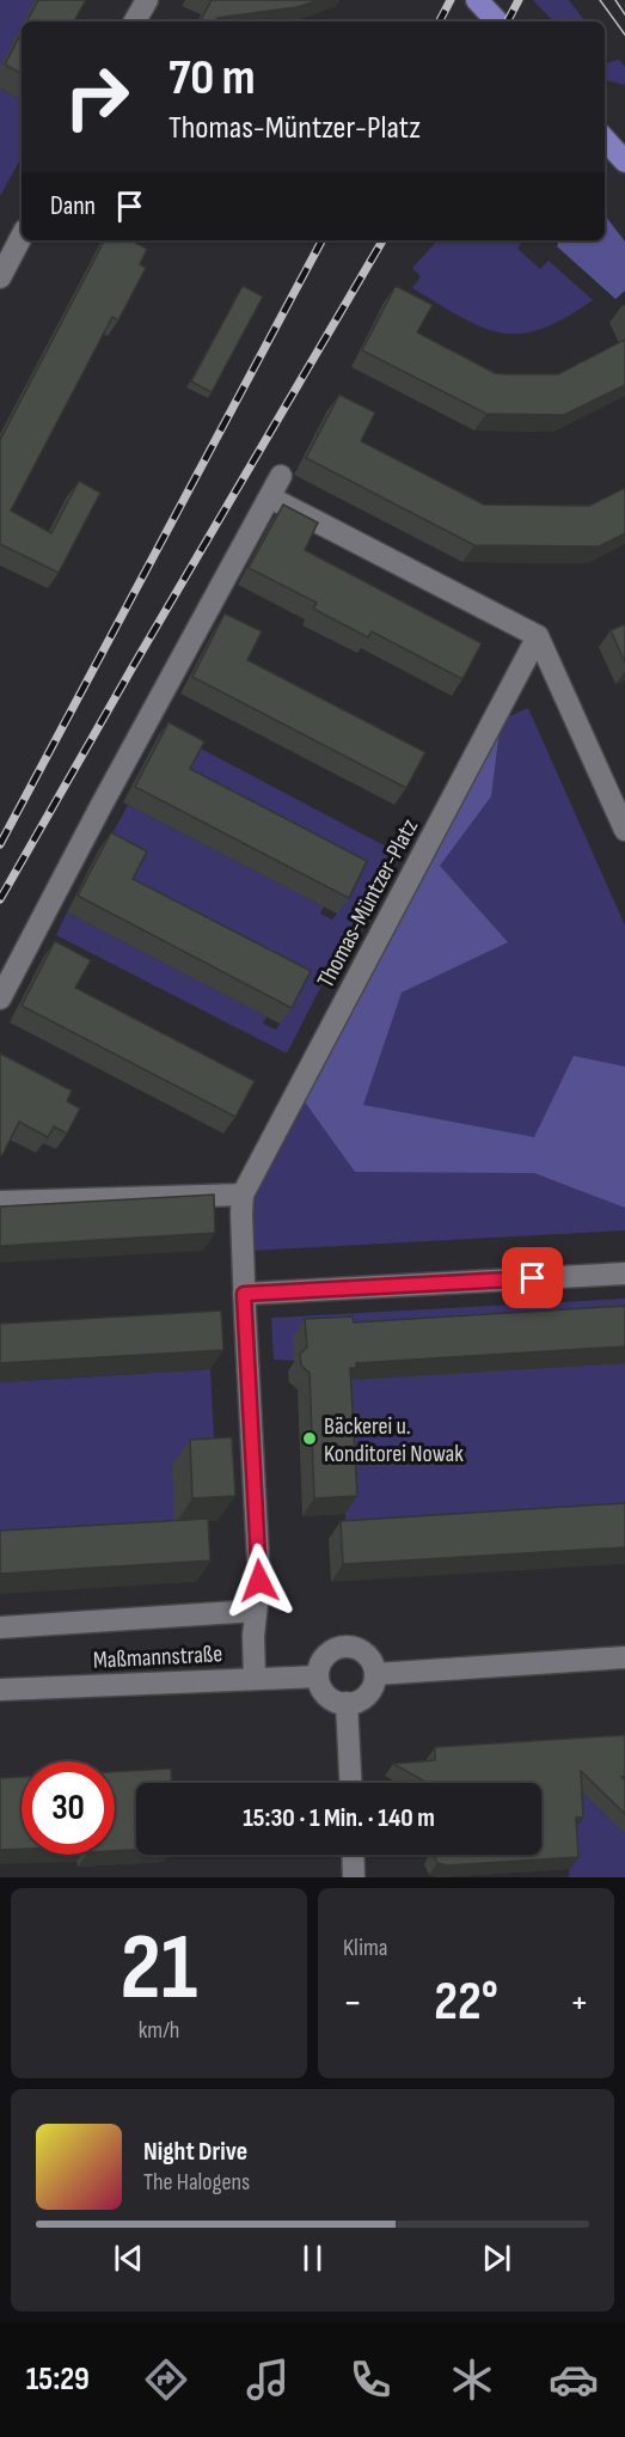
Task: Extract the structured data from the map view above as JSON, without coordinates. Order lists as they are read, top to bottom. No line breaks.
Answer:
{"streets":{"street":["Thomas-Müntzer-Platz","Maßmannstraße"]},"crossings":[["Thomas-Müntzer-Platz","Maßmannstraße"]],"places":["Bäckerei u. Konditorei Nowak"],"page":{"turn":["70 m","Thomas-Müntzer-Platz"],"then":"Dann","limit":"30","trip":"15:30 · 1 Min. · 140 m","tile":[["21","km/h"],"Klima"],"heat":["−","22°","+"],"song":["Night Drive","The Halogens"],"tabs":"15:29"}}
